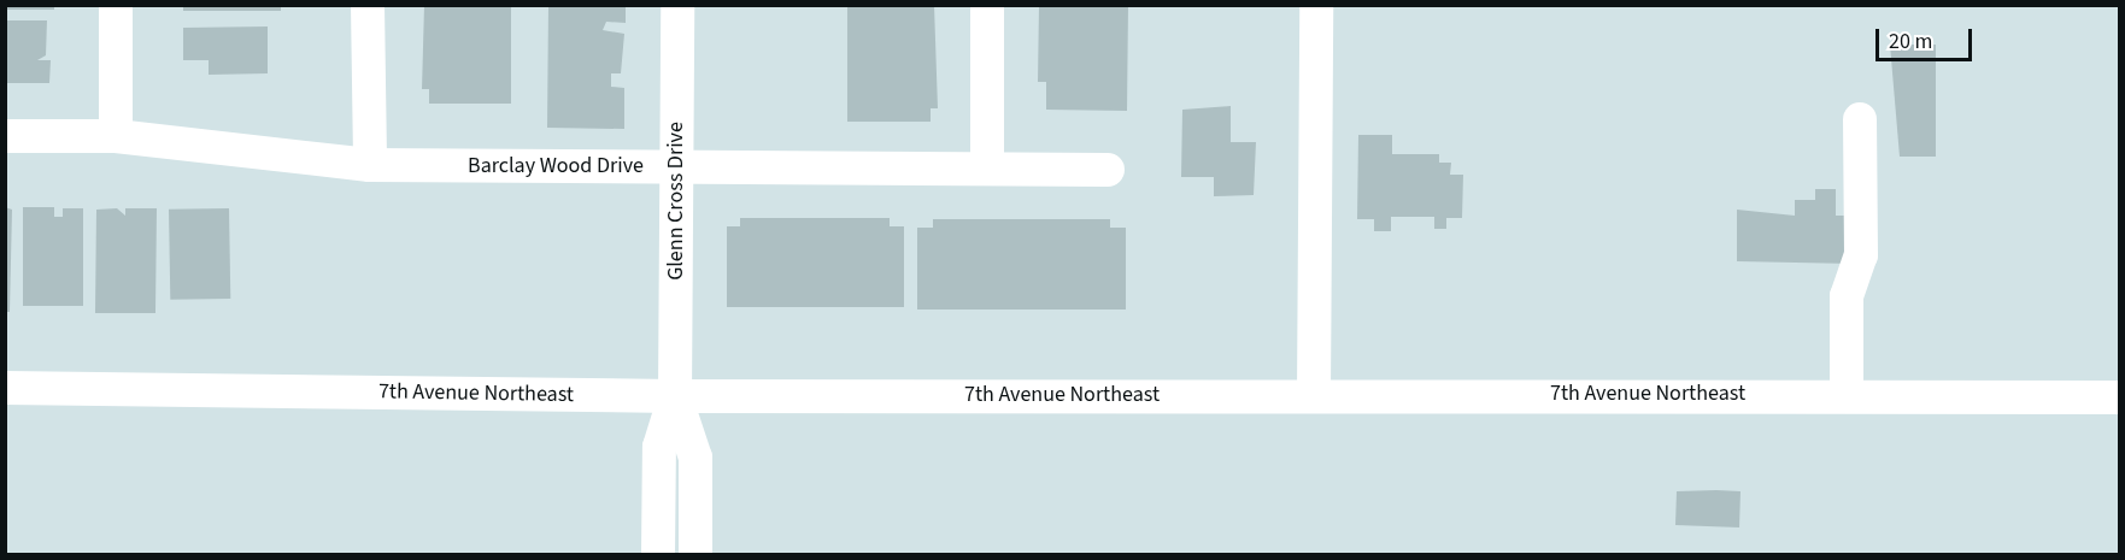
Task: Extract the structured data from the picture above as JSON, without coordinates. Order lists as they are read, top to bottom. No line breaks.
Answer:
{"streets":{"street":["Barclay Wood Drive","Glenn Cross Drive","7th Avenue Northeast"]},"crossings":[["Barclay Wood Drive","Glenn Cross Drive"],["Glenn Cross Drive","7th Avenue Northeast"]],"scale_bar":"20 m"}
